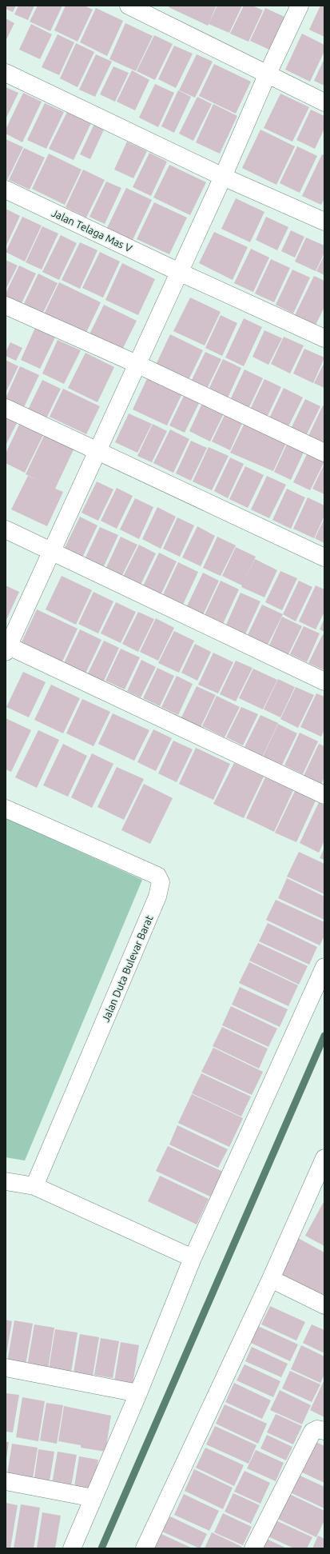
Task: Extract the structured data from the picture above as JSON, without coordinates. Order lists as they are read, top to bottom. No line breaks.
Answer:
{"streets":{"street":["Jalan Telaga Mas V","Jalan Duta Bulevar Barat"]}}
